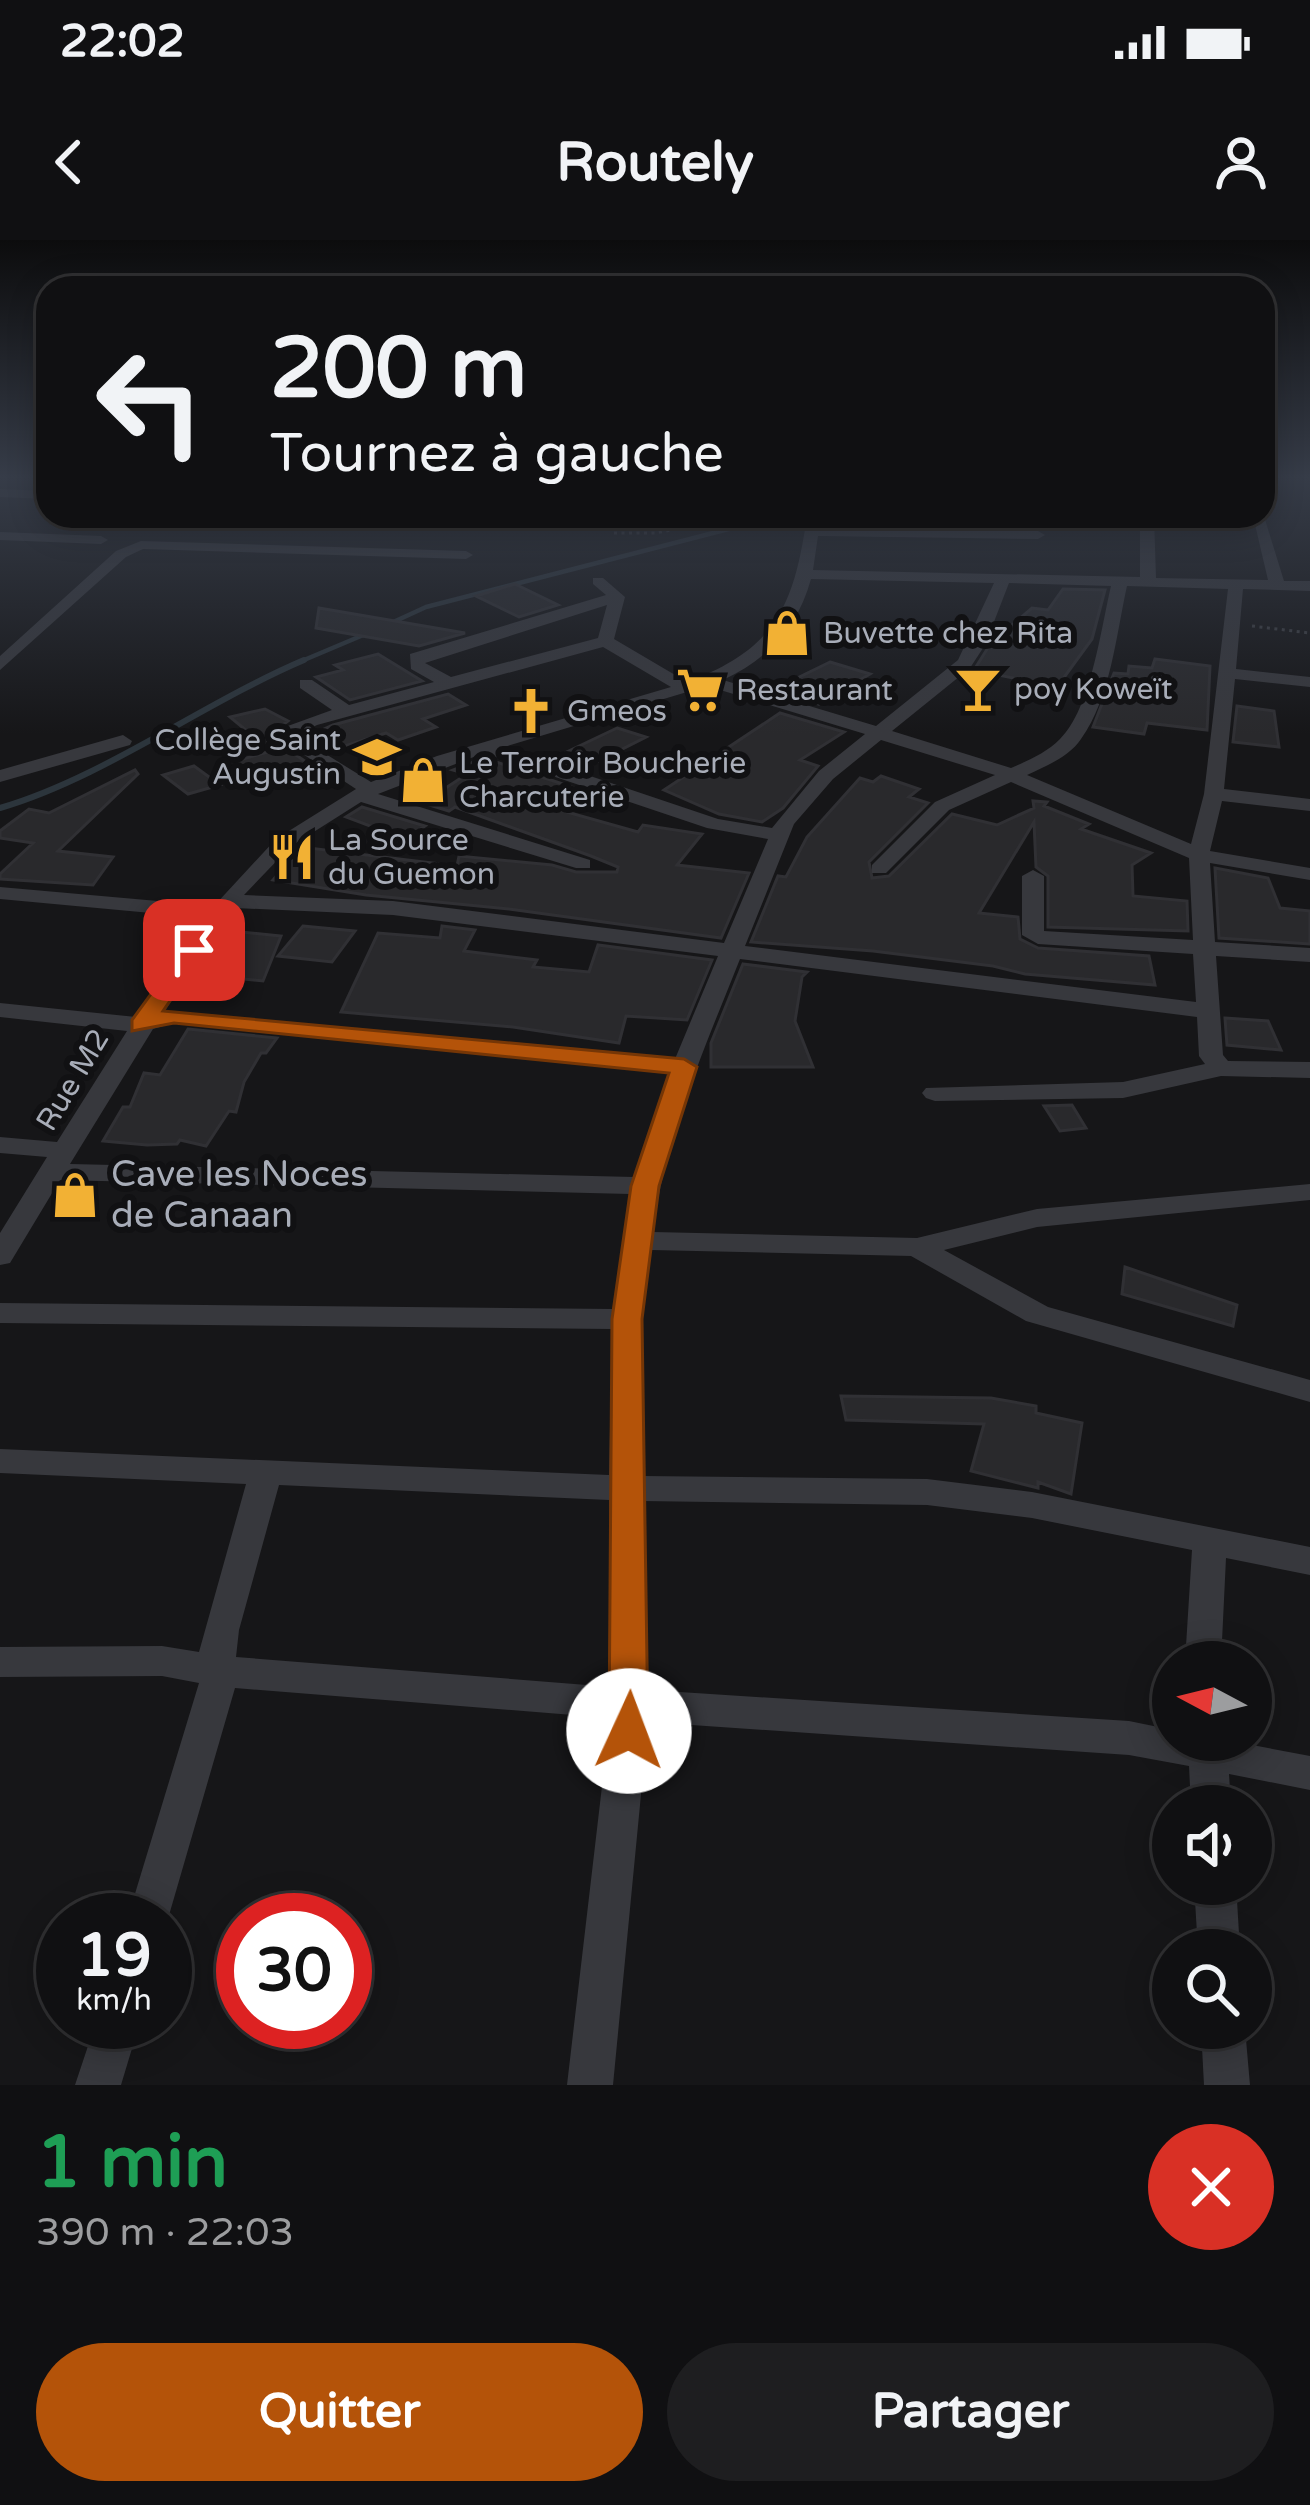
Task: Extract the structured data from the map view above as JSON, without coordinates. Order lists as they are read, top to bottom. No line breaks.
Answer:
{"streets":{"street":["Rue M2"]},"places":{"shop":["Buvette chez Rita","Le Terroir Boucherie Charcuterie","Cave les Noces de Canaan"],"bar":["poy Koweït"],"supermarket":["Restaurant"],"church":["Gmeos"],"school or university":["Collège Saint Augustin"],"restaurant":["La Source du Guemon"]},"north":"left","page":{"status":"22:02","header":"Routely","turn":["200 m","Tournez à gauche"],"speed":"19 km/h","limit":"30","heading":["1 min","390 m · 22:03"],"buttons":["Quitter","Partager"]}}
